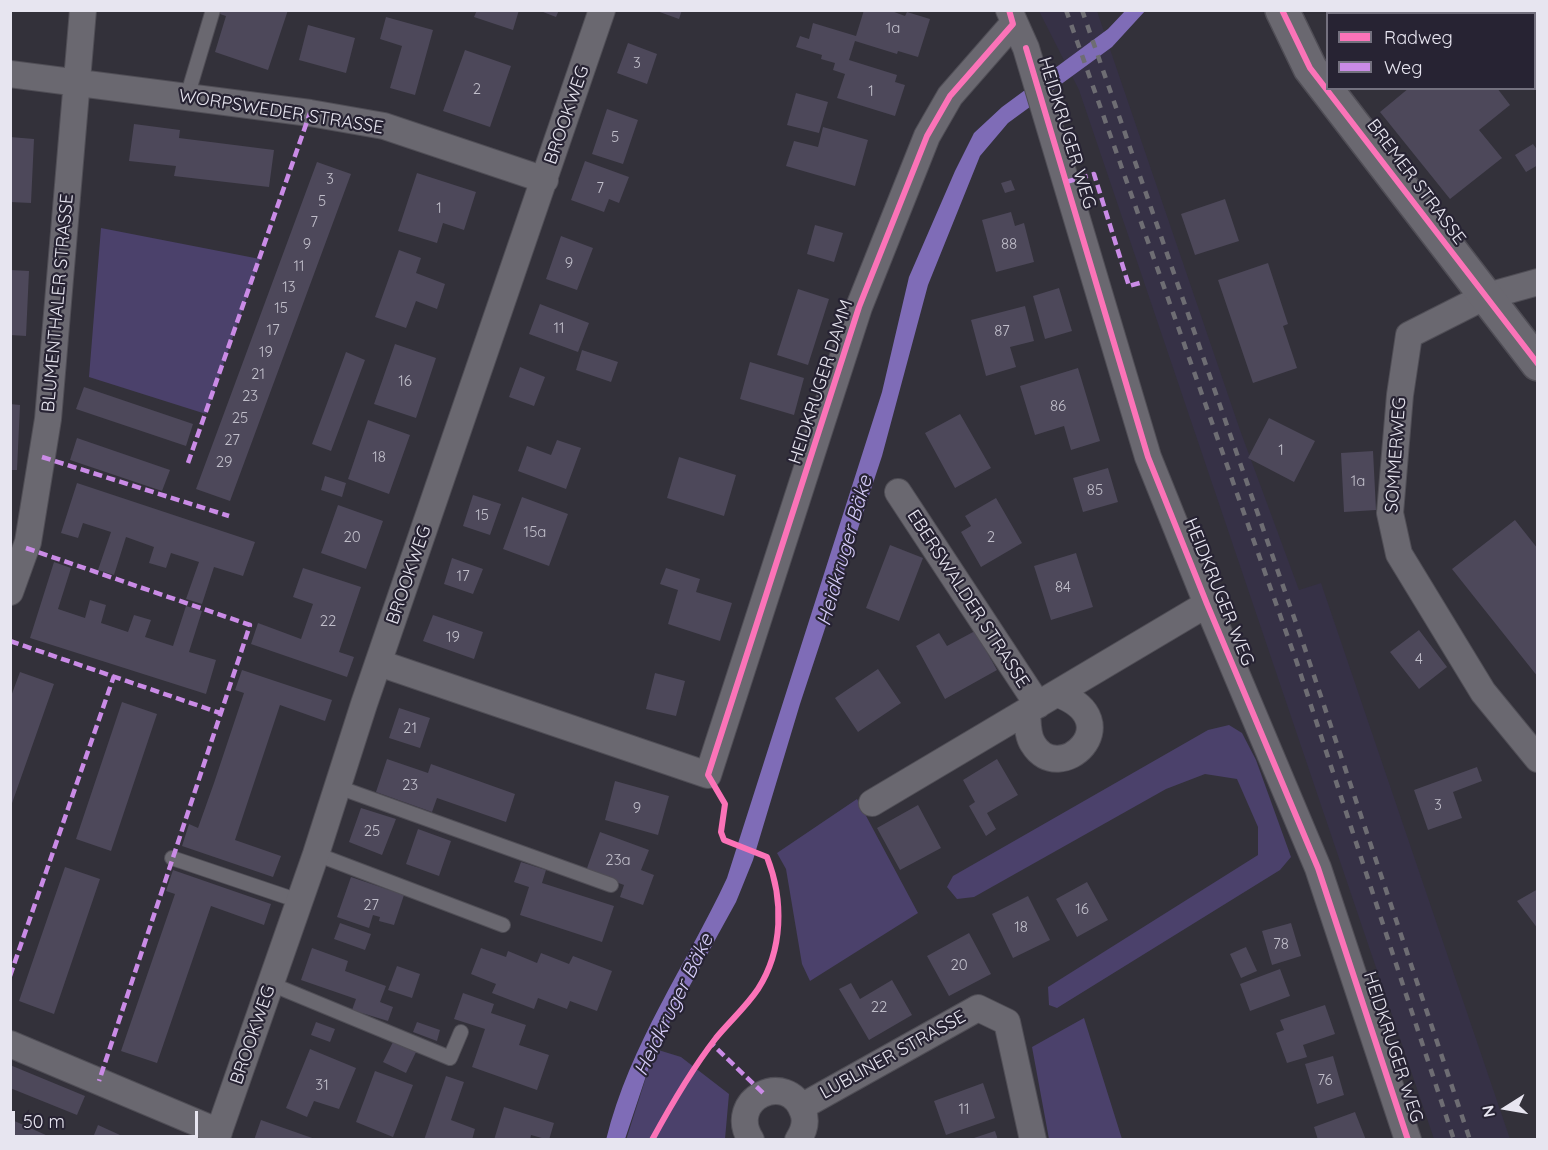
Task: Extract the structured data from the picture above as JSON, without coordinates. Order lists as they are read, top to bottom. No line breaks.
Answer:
{"streets":{"main road":["BREMER STRASSE"],"street":["WORPSWEDER STRASSE","BROOKWEG","HEIDKRUGER WEG","BLUMENTHALER STRASSE","HEIDKRUGER DAMM","SOMMERWEG","EBERSWALDER STRASSE","LUBLINER STRASSE"]},"crossings":[["WORPSWEDER STRASSE","BROOKWEG"],["WORPSWEDER STRASSE","BLUMENTHALER STRASSE"],["BROOKWEG","HEIDKRUGER DAMM"],["HEIDKRUGER WEG","HEIDKRUGER DAMM"],["HEIDKRUGER WEG","EBERSWALDER STRASSE"],["BREMER STRASSE","SOMMERWEG"]],"water":["Heidkruger Bäke"],"house_numbers":["1a","3","2","1","5","3","7","5","1","7","9","88","9","11","13","15","11","17","87","19","21","16","23","86","25","27","1","18","29","1a","85","15","15a","20","2","17","84","22","19","4","21","23","3","9","25","23a","27","16","18","78","20","22","76","31","11"],"legend":["Radweg","Weg"],"scale_bar":"50 m","north":"left"}
